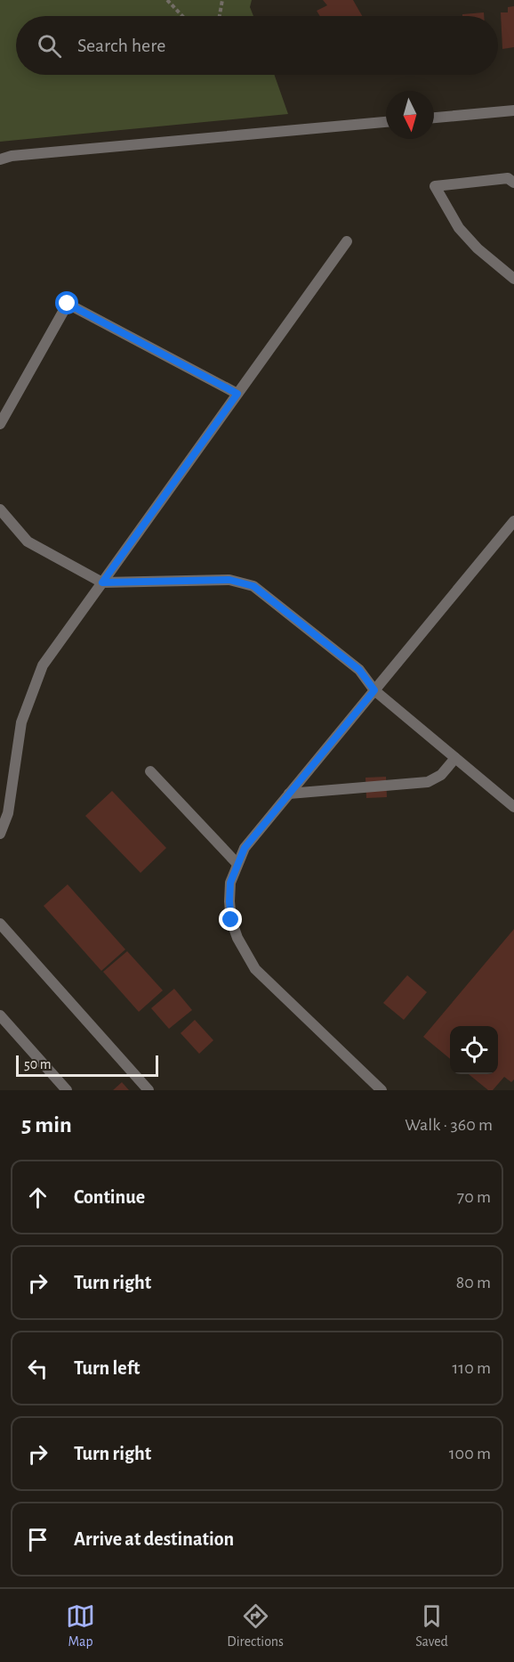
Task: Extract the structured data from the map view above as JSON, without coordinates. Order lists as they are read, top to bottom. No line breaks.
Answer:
{"scale_bar":"50 m","north":"bottom","page":{"search":"Search here","scale":"50 m","heading":["5 min","Walk · 360 m"],"list":[["Continue","70 m"],["Turn right","80 m"],["Turn left","110 m"],["Turn right","100 m"],"Arrive at destination"],"nav":["Map","Directions","Saved"]}}
